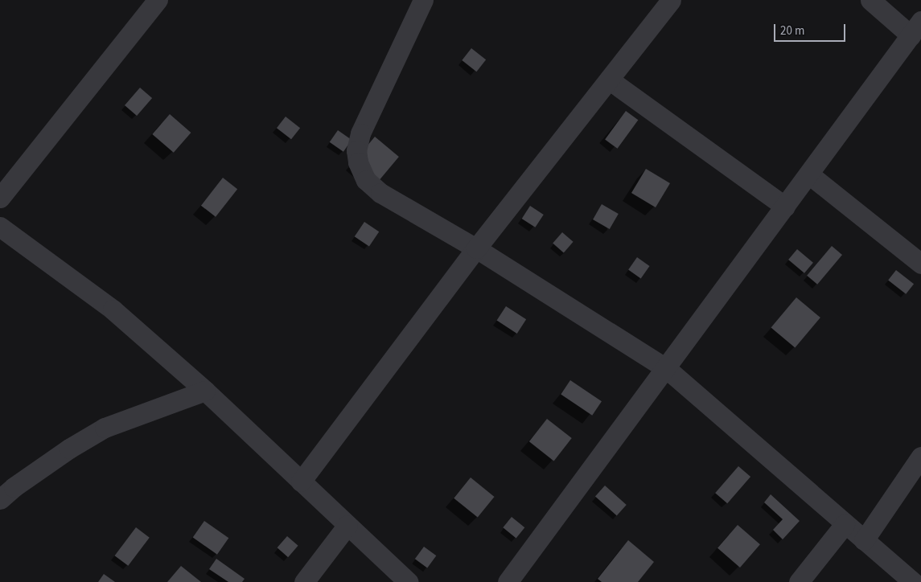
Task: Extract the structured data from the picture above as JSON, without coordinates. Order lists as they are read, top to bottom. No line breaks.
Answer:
{"scale_bar":"20 m"}
